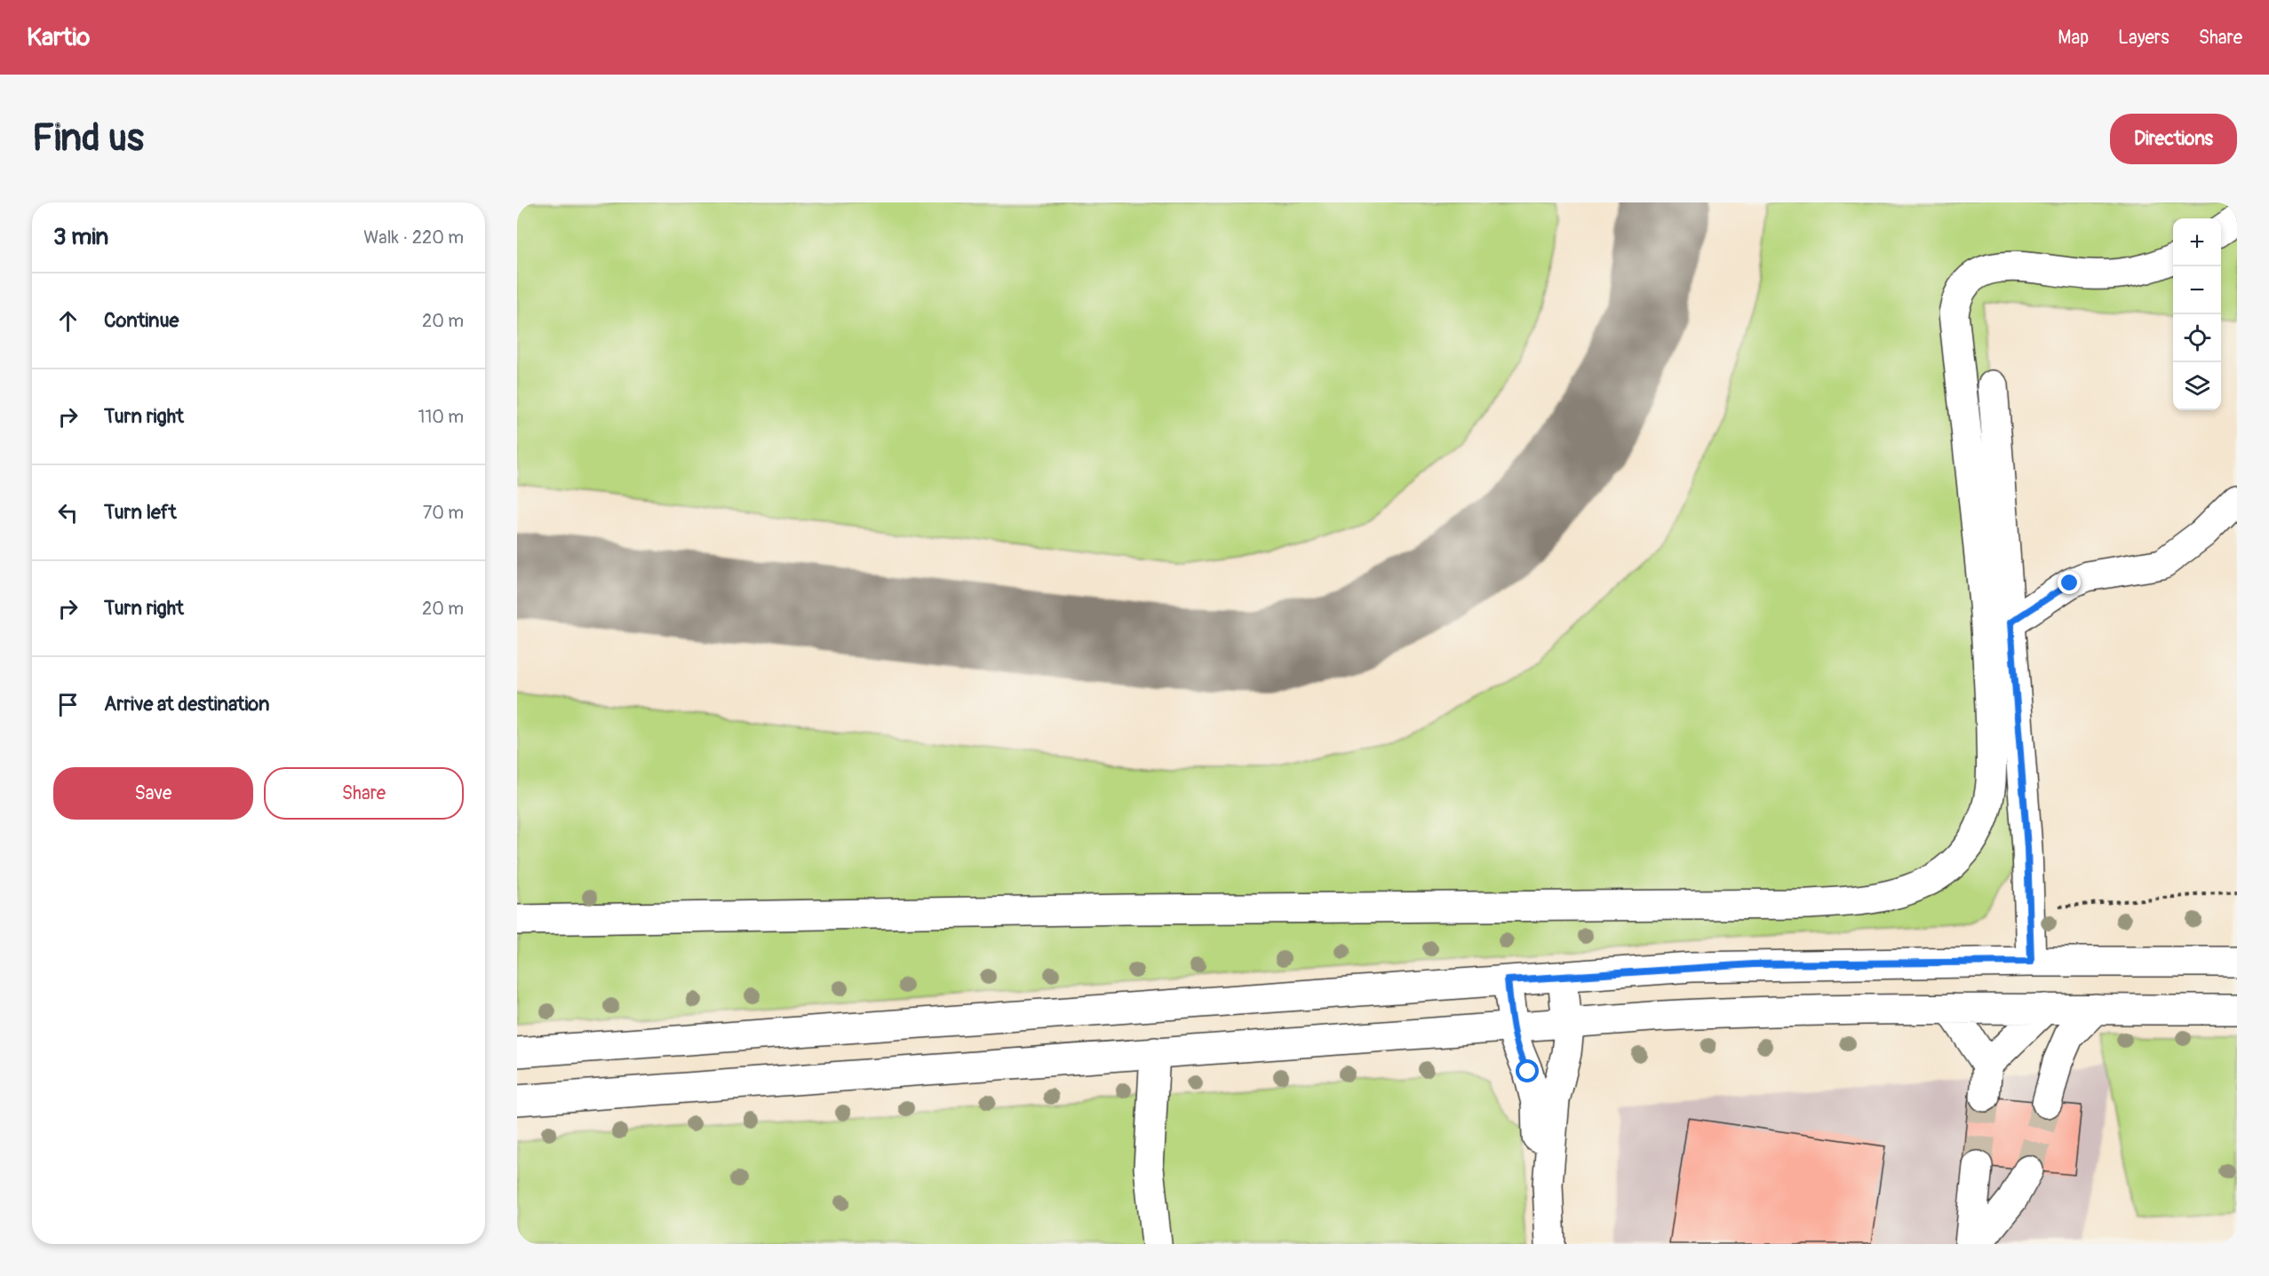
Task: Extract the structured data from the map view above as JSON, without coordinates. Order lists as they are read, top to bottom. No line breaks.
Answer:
{"page":{"header":"Kartio","nav":["Map","Layers","Share"],"buttons":["Directions",["Save","Share"]],"title":"Find us","heading":["3 min","Walk · 220 m"],"map_buttons":["+","−"],"list":[["Continue","20 m"],["Turn right","110 m"],["Turn left","70 m"],["Turn right","20 m"],"Arrive at destination"]}}
